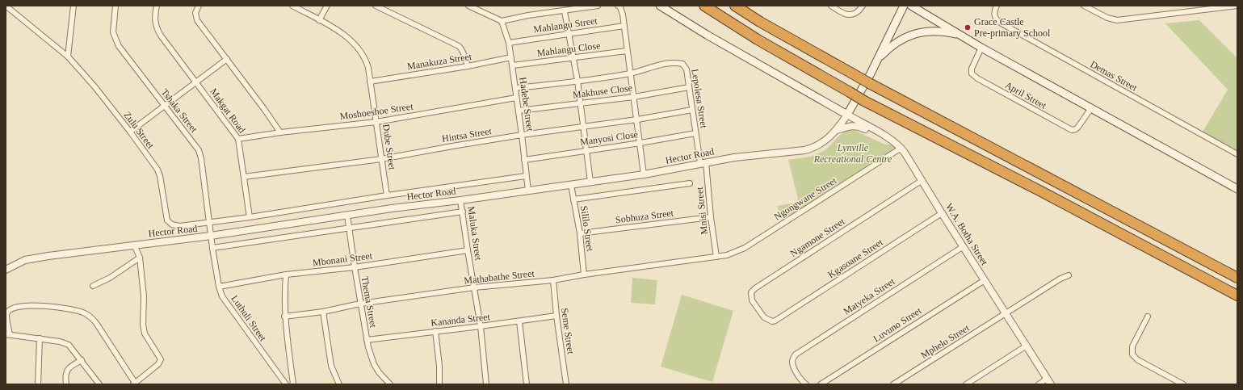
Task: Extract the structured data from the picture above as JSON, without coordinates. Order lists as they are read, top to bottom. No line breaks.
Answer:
{"streets":{"street":["Mahlangu Street","Mahlangu Close","Manakuza Street","Demas Street","Makhuse Close","April Street","Lepolesa Street","Hadebe Street","Tshaka Street","Makgat Road","Moshoeshoe Street","Zulu Street","Hintsa Street","Manyosi Close","Dube Street","Hector Road","Ngongwane Street","Mnisi Street","Sobhuza Street","Sililo Street","Maluka Street","W.A. Botha Street","Ngamone Street","Kgasoane Street","Mbonani Street","Mathabathe Street","Matyeka Street","Thema Street","Luthuli Street","Kananda Street","Luvuno Street","Seme Street","Mphelo Street"]},"crossings":[["Mahlangu Street","Hadebe Street"],["Mahlangu Close","Hadebe Street"],["Manakuza Street","Hadebe Street"],["Manakuza Street","Dube Street"],["Makhuse Close","Lepolesa Street"],["Makhuse Close","Hadebe Street"],["Lepolesa Street","Hintsa Street"],["Lepolesa Street","Manyosi Close"],["Lepolesa Street","Hector Road"],["Lepolesa Street","Mnisi Street"],["Hadebe Street","Moshoeshoe Street"],["Hadebe Street","Hintsa Street"],["Hadebe Street","Manyosi Close"],["Hadebe Street","Hector Road"],["Tshaka Street","Hector Road"],["Tshaka Street","Luthuli Street"],["Makgat Road","Moshoeshoe Street"],["Makgat Road","Hintsa Street"],["Makgat Road","Hector Road"],["Moshoeshoe Street","Dube Street"],["Zulu Street","Hector Road"],["Hintsa Street","Dube Street"],["Dube Street","Hector Road"],["Hector Road","Mnisi Street"],["Hector Road","Sililo Street"],["Hector Road","Maluka Street"],["Hector Road","W.A. Botha Street"],["Hector Road","Thema Street"],["Hector Road","Luthuli Street"],["Ngongwane Street","Mnisi Street"],["Ngongwane Street","W.A. Botha Street"],["Ngongwane Street","Mathabathe Street"],["Mnisi Street","Sobhuza Street"],["Mnisi Street","Mathabathe Street"],["Sobhuza Street","Sililo Street"],["Sililo Street","Mathabathe Street"],["Maluka Street","Mbonani Street"],["Maluka Street","Mathabathe Street"],["Maluka Street","Kananda Street"],["W.A. Botha Street","Ngamone Street"],["W.A. Botha Street","Kgasoane Street"],["W.A. Botha Street","Matyeka Street"],["W.A. Botha Street","Luvuno Street"],["W.A. Botha Street","Mphelo Street"],["Ngamone Street","Kgasoane Street"],["Mbonani Street","Thema Street"],["Mbonani Street","Luthuli Street"],["Mathabathe Street","Thema Street"],["Mathabathe Street","Seme Street"],["Thema Street","Kananda Street"],["Kananda Street","Seme Street"]],"parks":["Lynville Recreational Centre"],"places":["Grace Castle Pre-primary School"]}
